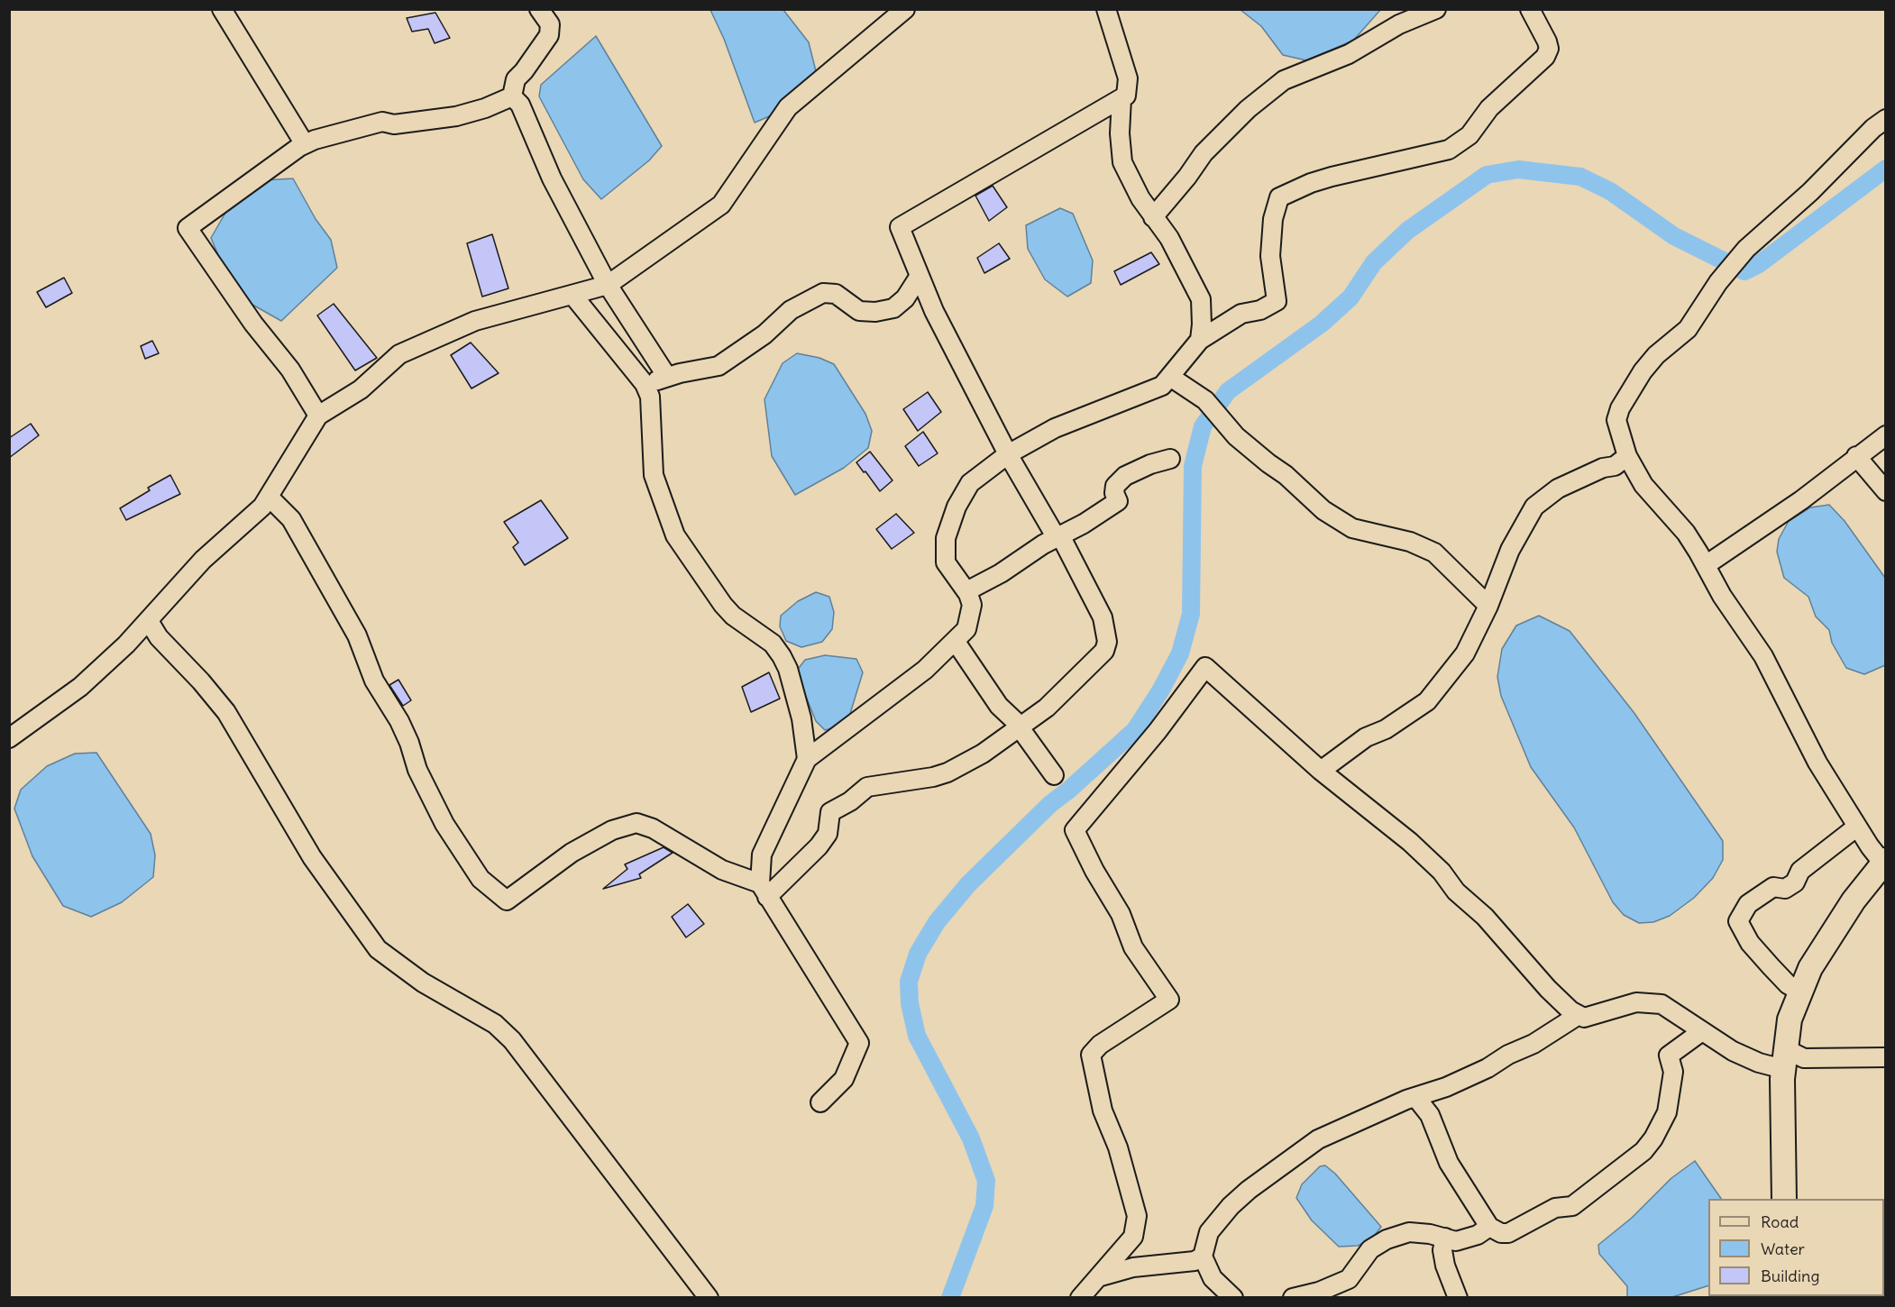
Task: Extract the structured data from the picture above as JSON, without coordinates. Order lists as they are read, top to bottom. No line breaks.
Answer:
{"legend":["Road","Water","Building"]}
